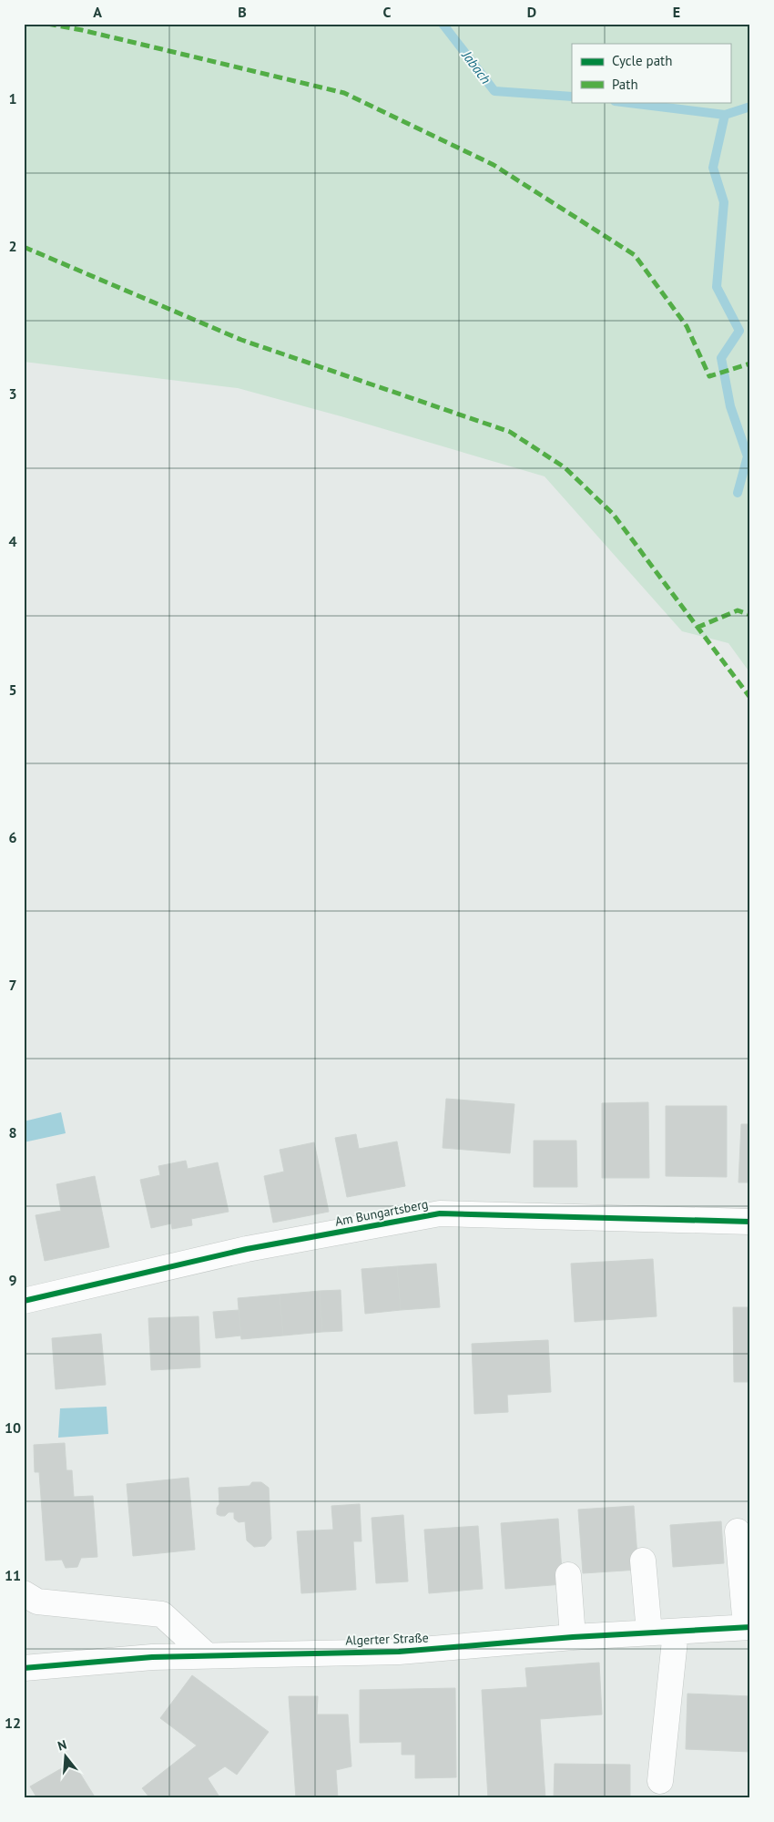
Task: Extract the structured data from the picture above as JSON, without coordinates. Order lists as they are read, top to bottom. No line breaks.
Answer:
{"streets":{"street":["Am Bungartsberg","Algerter Straße"]},"water":["Jabach"],"legend":["Cycle path","Path"],"north":"top","grid":{"columns":["A","B","C","D","E"],"rows":["1","2","3","4","5","6","7","8","9","10","11","12"]}}
